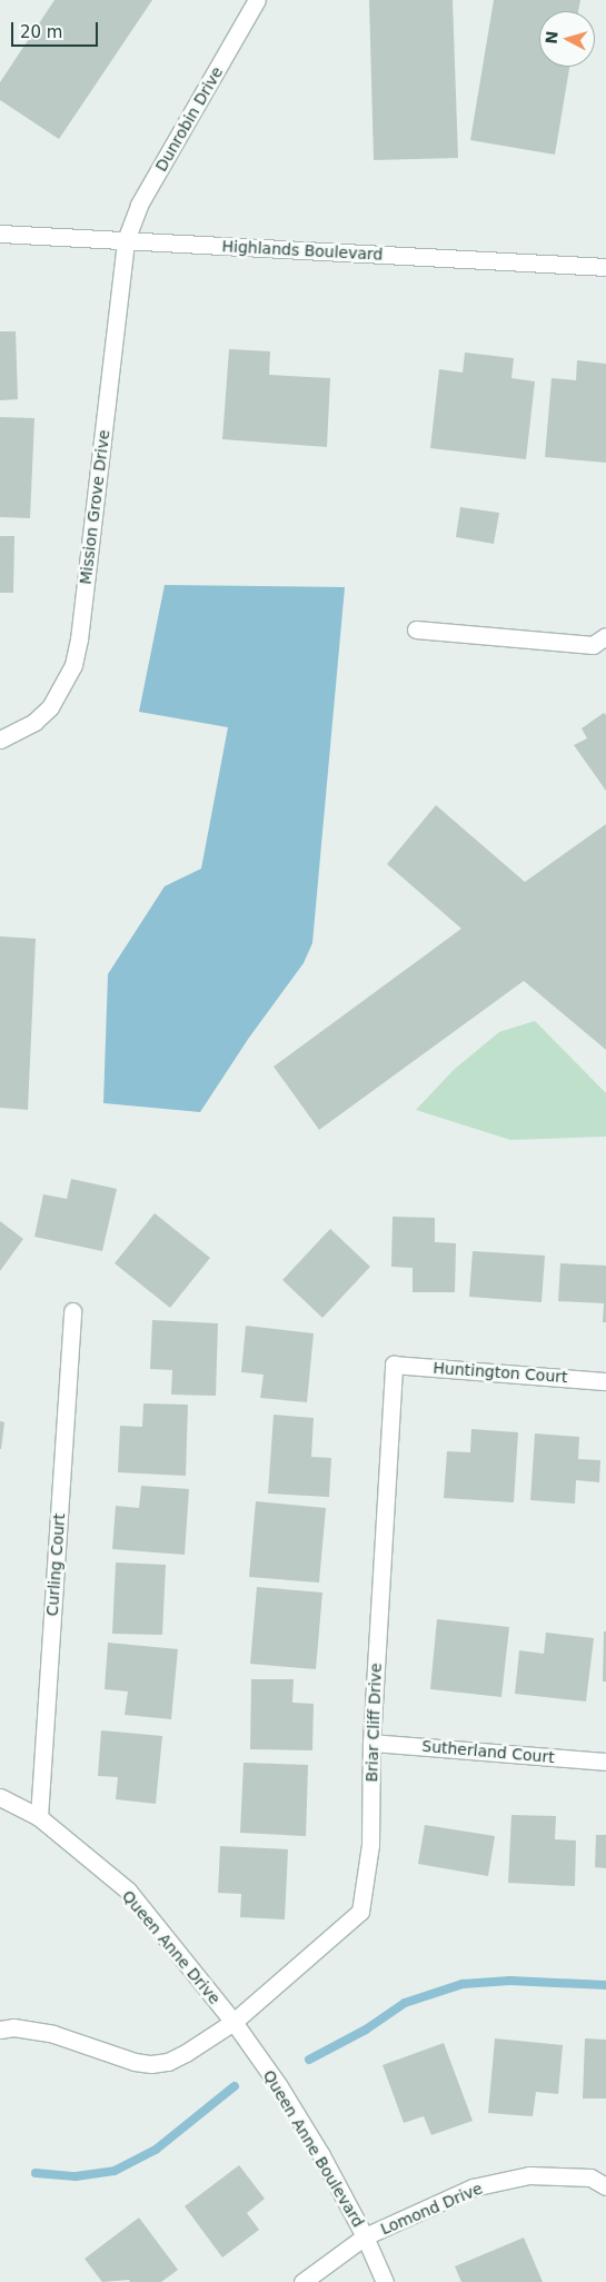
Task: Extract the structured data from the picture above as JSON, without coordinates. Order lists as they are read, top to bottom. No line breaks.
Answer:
{"streets":{"street":["Dunrobin Drive","Highlands Boulevard","Mission Grove Drive","Huntington Court","Curling Court","Briar Cliff Drive","Sutherland Court","Queen Anne Drive","Queen Anne Boulevard","Lomond Drive"]},"crossings":[["Dunrobin Drive","Highlands Boulevard"],["Dunrobin Drive","Mission Grove Drive"],["Highlands Boulevard","Mission Grove Drive"],["Huntington Court","Briar Cliff Drive"],["Curling Court","Queen Anne Drive"],["Briar Cliff Drive","Sutherland Court"],["Briar Cliff Drive","Queen Anne Drive"],["Briar Cliff Drive","Queen Anne Boulevard"],["Queen Anne Drive","Queen Anne Boulevard"],["Queen Anne Boulevard","Lomond Drive"]],"scale_bar":"20 m","north":"left"}
